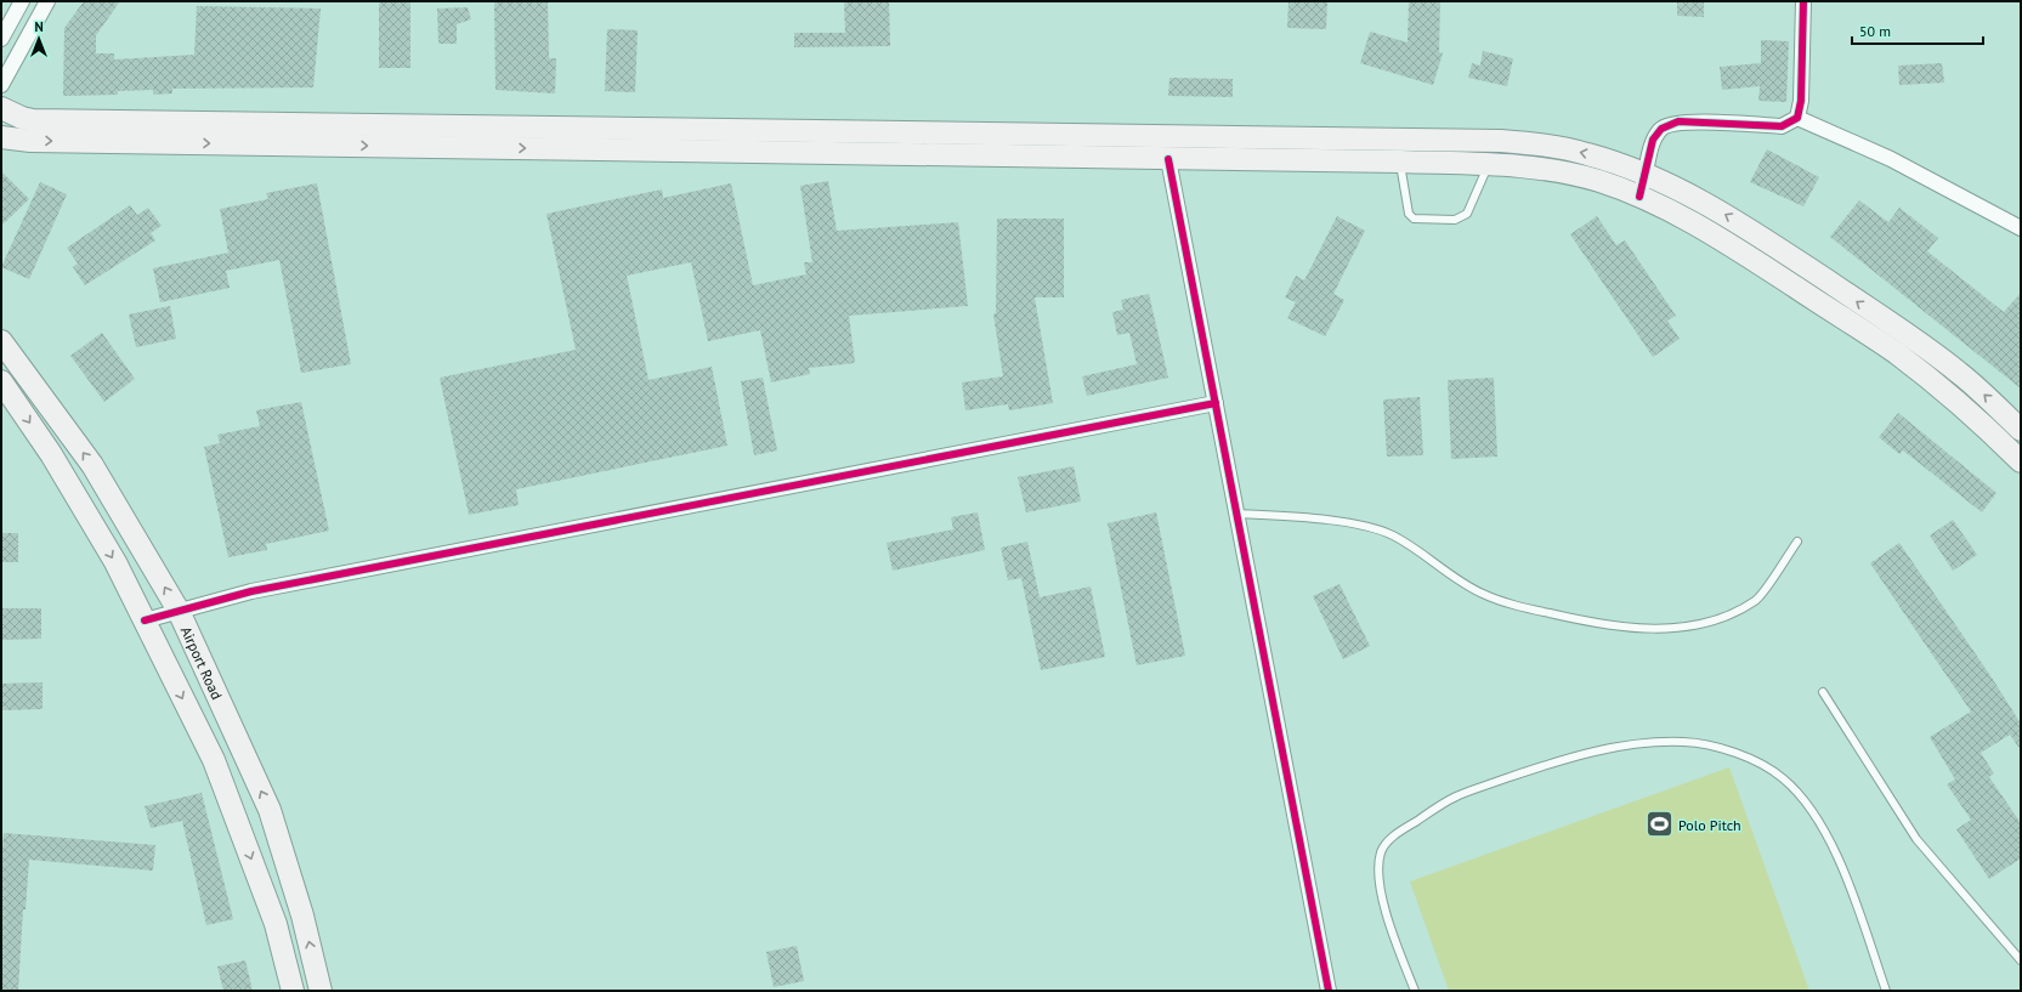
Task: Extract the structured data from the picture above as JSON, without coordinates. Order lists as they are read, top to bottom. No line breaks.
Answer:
{"streets":{"main road":["Airport Road"]},"places":{"sports":["Polo Pitch"]},"scale_bar":"50 m","north":"top"}
